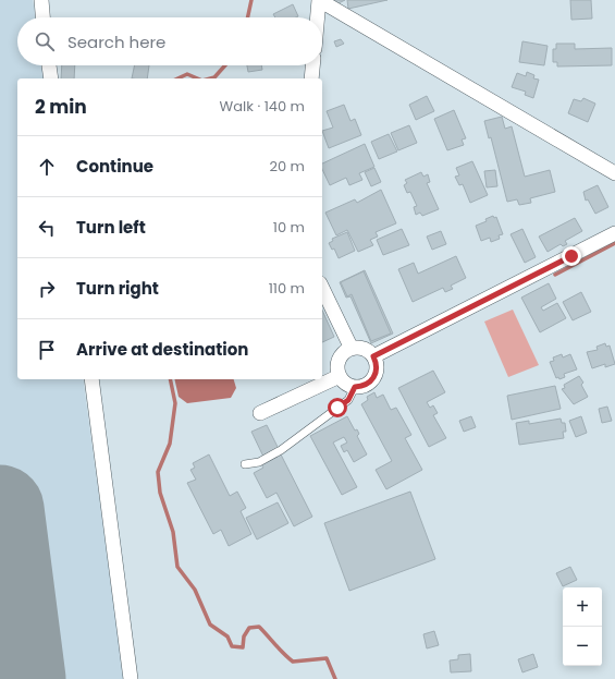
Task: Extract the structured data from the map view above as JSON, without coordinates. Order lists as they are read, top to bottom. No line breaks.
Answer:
{"page":{"search":"Search here","heading":["2 min","Walk · 140 m"],"list":[["Continue","20 m"],["Turn left","10 m"],["Turn right","110 m"],"Arrive at destination"],"map_buttons":["+","−"]}}
